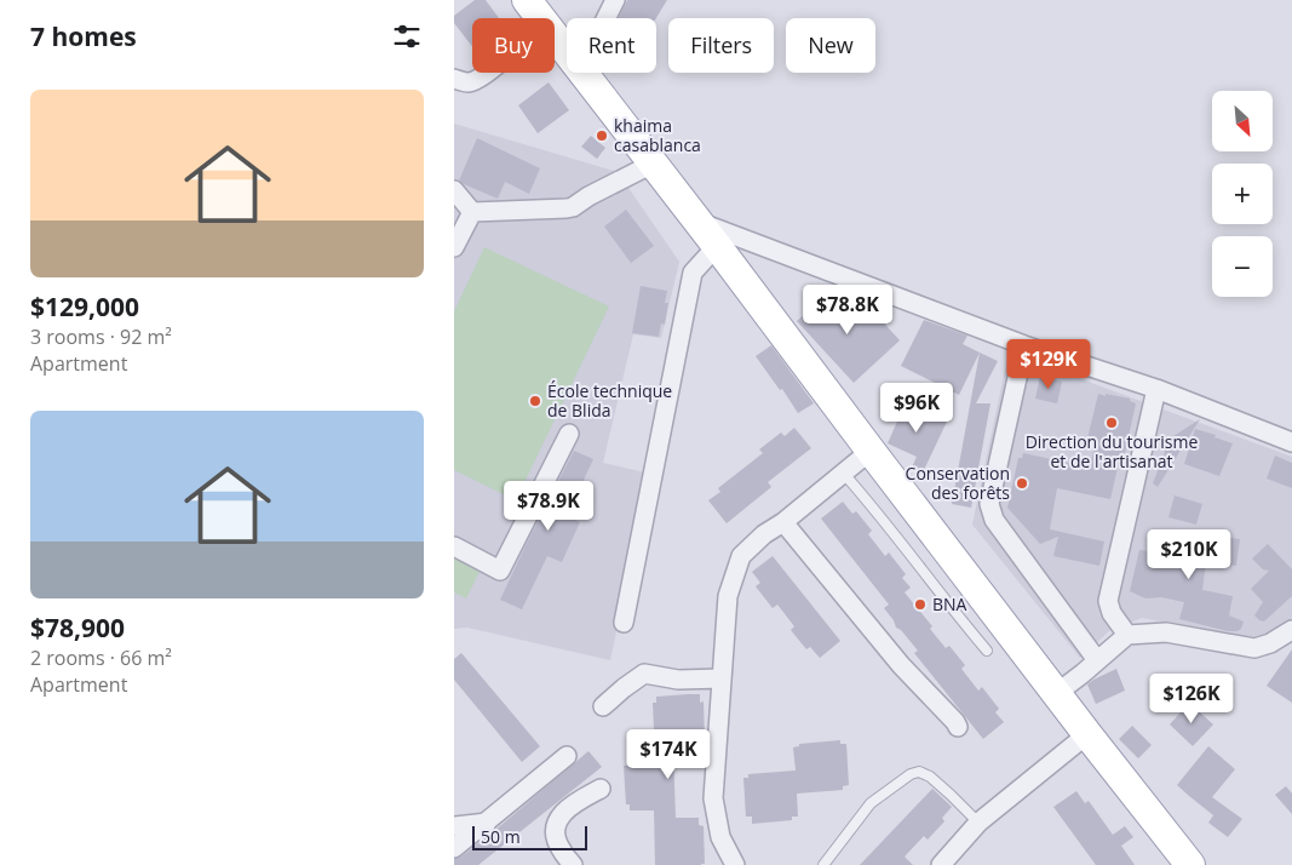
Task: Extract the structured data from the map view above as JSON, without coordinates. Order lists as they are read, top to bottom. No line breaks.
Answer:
{"places":["khaima casablanca","École technique de Blida","Direction du tourisme et de l'artisanat","Conservation des forêts","BNA"],"scale_bar":"50 m","north":"bottom right","page":{"heading":"7 homes","chip":["Buy","Rent","Filters","New"],"list":[{"name":"$129,000","note":"3 rooms · 92 m² · Apartment"},{"name":"$78,900","note":"2 rooms · 66 m² · Apartment"}],"map_buttons":["+","−"],"price":["$78.8K","$129K","$96K","$78.9K","$210K","$126K","$174K"],"scale":"50 m"}}
